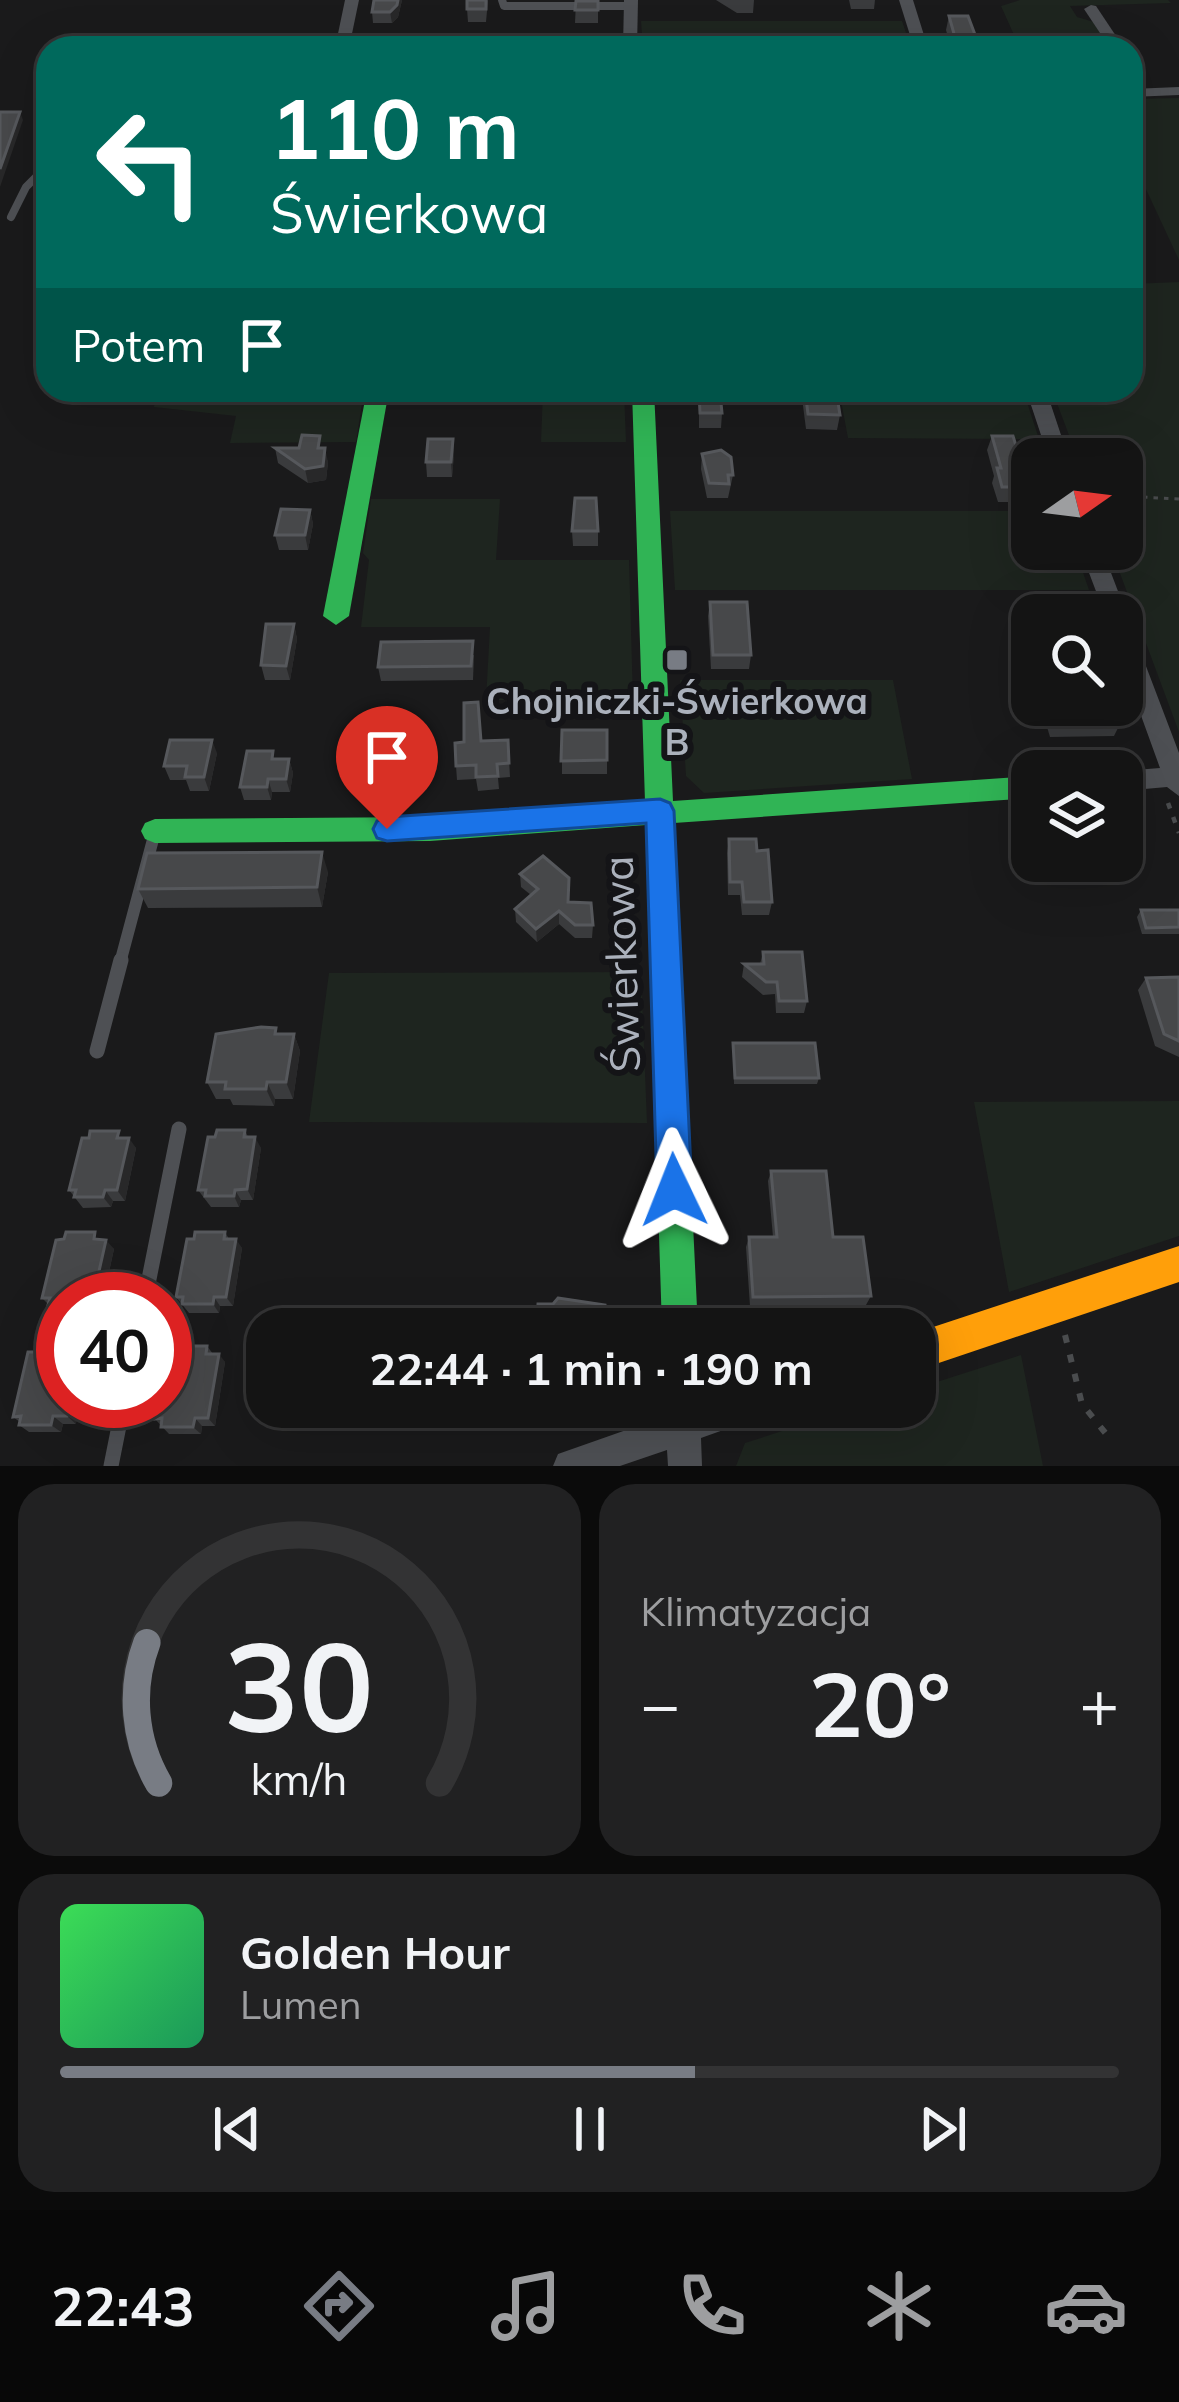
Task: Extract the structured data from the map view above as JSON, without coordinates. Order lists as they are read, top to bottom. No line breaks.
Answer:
{"streets":{"street":["Świerkowa"]},"places":{"transit":["Chojniczki-Świerkowa B"]},"north":"right","page":{"turn":["110 m","Świerkowa"],"then":"Potem","limit":"40","trip":"22:44 · 1 min · 190 m","tile":"Klimatyzacja","heat":["−","20°","+"],"song":["Golden Hour","Lumen"],"tabs":"22:43","gauge":["30","km/h"]}}
